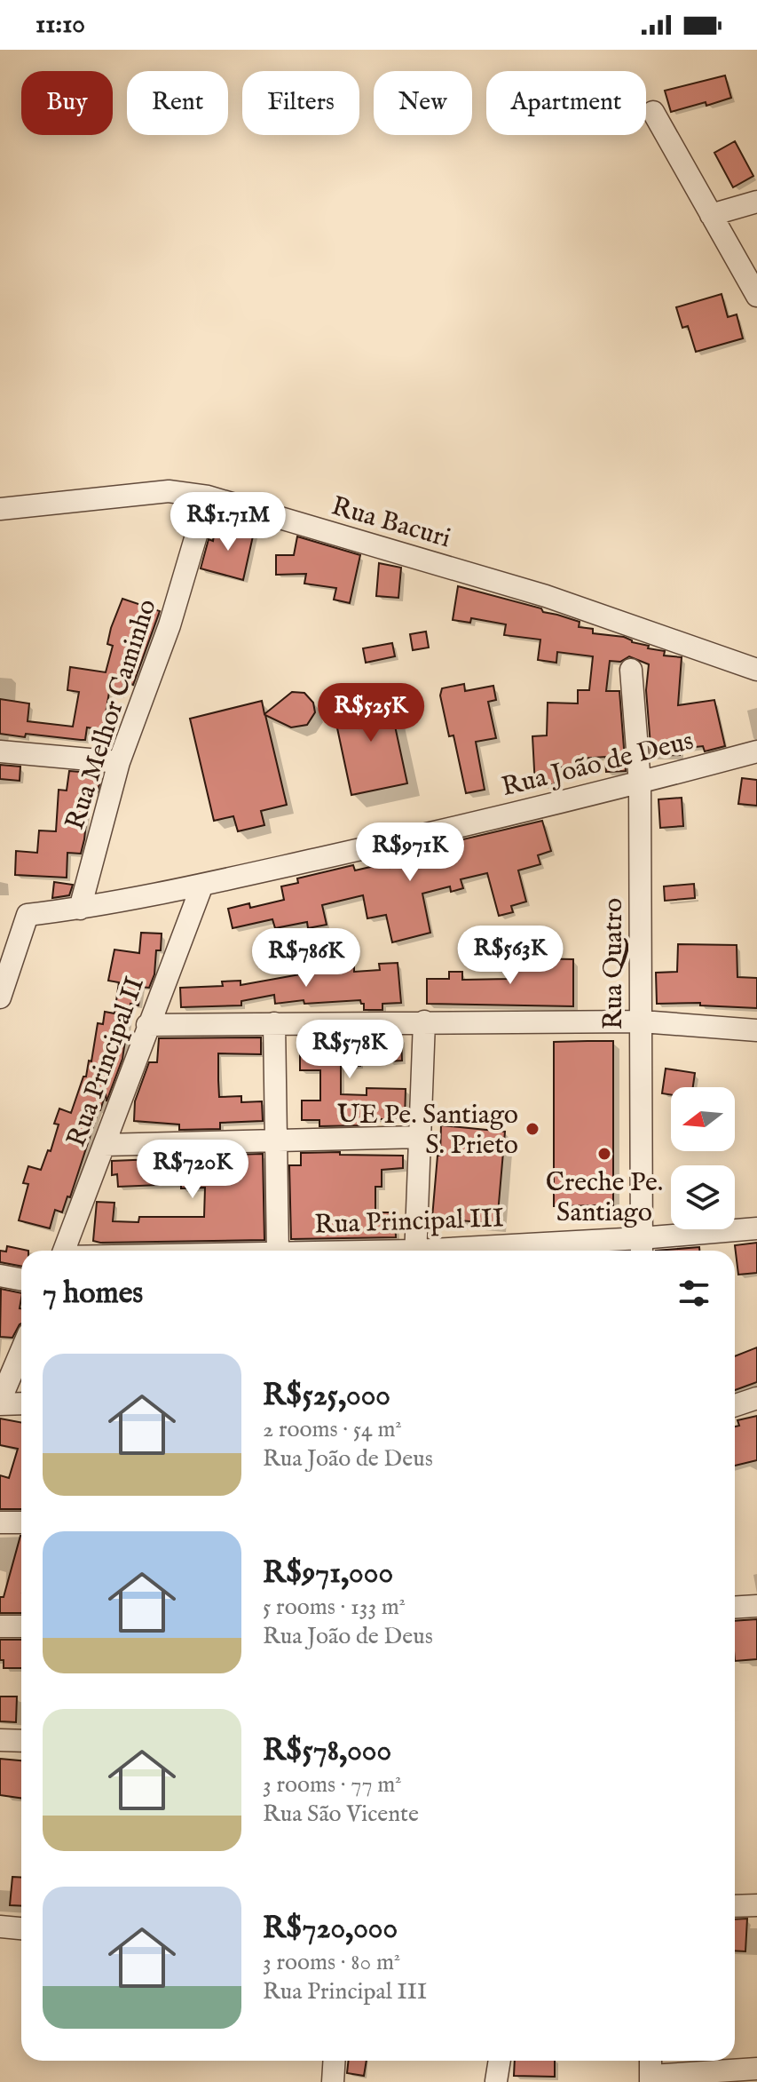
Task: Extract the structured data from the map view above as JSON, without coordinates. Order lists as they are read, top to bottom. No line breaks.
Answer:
{"streets":{"street":["Rua Bacuri","Rua Melhor Caminho","Rua João de Deus","Rua Quatro","Rua Principal II","Rua Principal III"]},"crossings":[["Rua Bacuri","Rua Melhor Caminho"],["Rua Melhor Caminho","Rua João de Deus"],["Rua João de Deus","Rua Quatro"],["Rua João de Deus","Rua Principal II"],["Rua Quatro","Rua Principal III"]],"places":["UE Pe. Santiago S. Prieto","Creche Pe. Santiago"],"north":"left","page":{"status":"11:10","chip":["Buy","Rent","Filters","New","Apartment"],"price":["R$1.71M","R$525K","R$971K","R$563K","R$786K","R$578K","R$720K"],"heading":"7 homes","list":[{"name":"R$525,000","note":"2 rooms · 54 m² · Rua João de Deus"},{"name":"R$971,000","note":"5 rooms · 133 m² · Rua João de Deus"},{"name":"R$578,000","note":"3 rooms · 77 m² · Rua São Vicente"},{"name":"R$720,000","note":"3 rooms · 80 m² · Rua Principal III"}]}}
